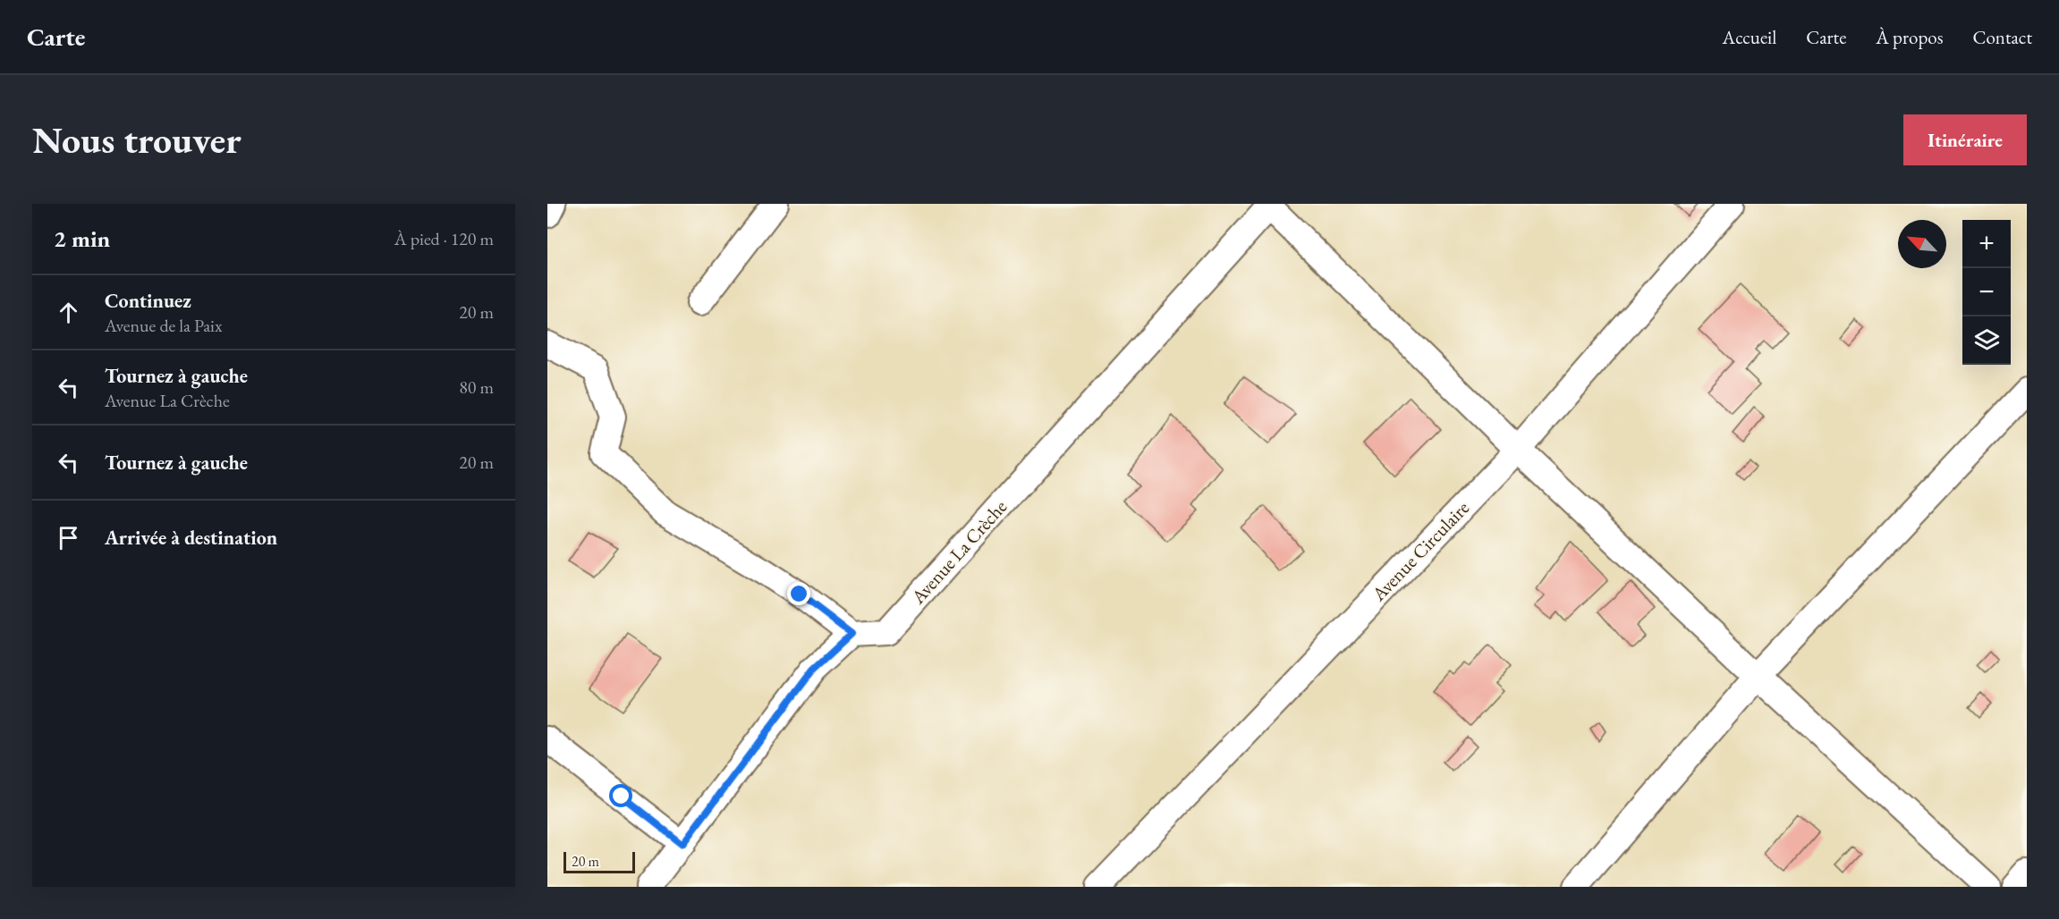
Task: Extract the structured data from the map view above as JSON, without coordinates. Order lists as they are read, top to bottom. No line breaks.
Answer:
{"streets":{"street":["Avenue Circulaire","Avenue La Crèche"]},"scale_bar":"20 m","north":"top left","page":{"header":"Carte","nav":["Accueil","Carte","À propos","Contact"],"buttons":"Itinéraire","title":"Nous trouver","heading":["2 min","À pied · 120 m"],"map_buttons":["+","−"],"list":[["Continuez","Avenue de la Paix","20 m"],["Tournez à gauche","Avenue La Crèche","80 m"],["Tournez à gauche","20 m"],"Arrivée à destination"],"scale":"20 m"}}
